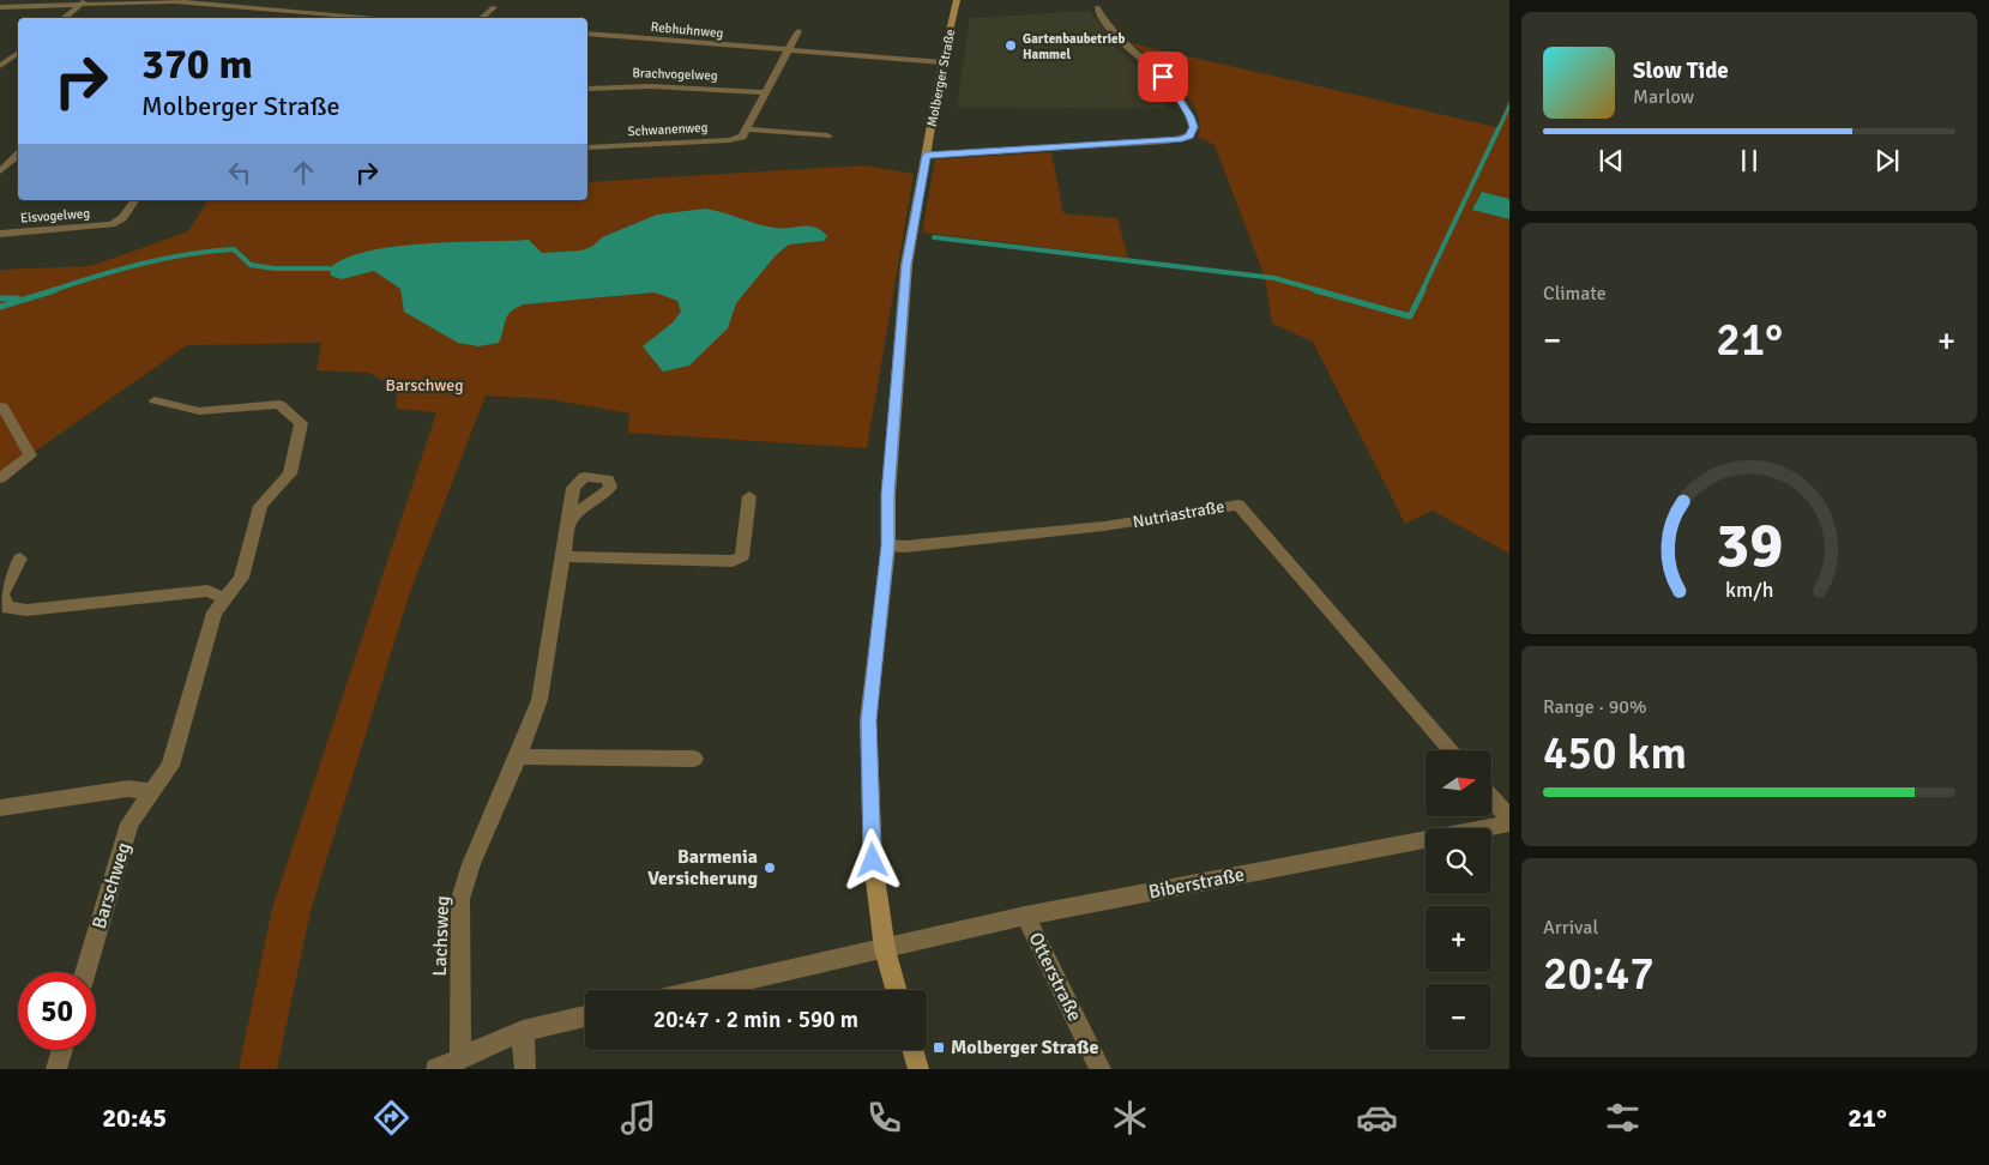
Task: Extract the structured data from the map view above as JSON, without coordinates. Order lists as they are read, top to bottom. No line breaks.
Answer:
{"streets":{"main road":["Molberger Straße"],"street":["Rebhuhnweg","Brachvogelweg","Schwanenweg","Eisvogelweg","Nutriastraße","Biberstraße","Barschweg","Lachsweg","Otterstraße"]},"crossings":[["Rebhuhnweg","Molberger Straße"],["Molberger Straße","Nutriastraße"],["Molberger Straße","Biberstraße"],["Biberstraße","Otterstraße"]],"parks":["Barschweg"],"places":{"other":["Gartenbaubetrieb Hammel","Barmenia Versicherung"],"transit":["Molberger Straße"]},"north":"right","page":{"turn":["370 m","Molberger Straße"],"song":["Slow Tide","Marlow"],"tile":["Climate",["Range · 90%","450 km"],["Arrival","20:47"]],"heat":["−","21°","+"],"map_buttons":["+","−"],"limit":"50","trip":"20:47 · 2 min · 590 m","tabs":["20:45","21°"],"gauge":["39","km/h"]}}
